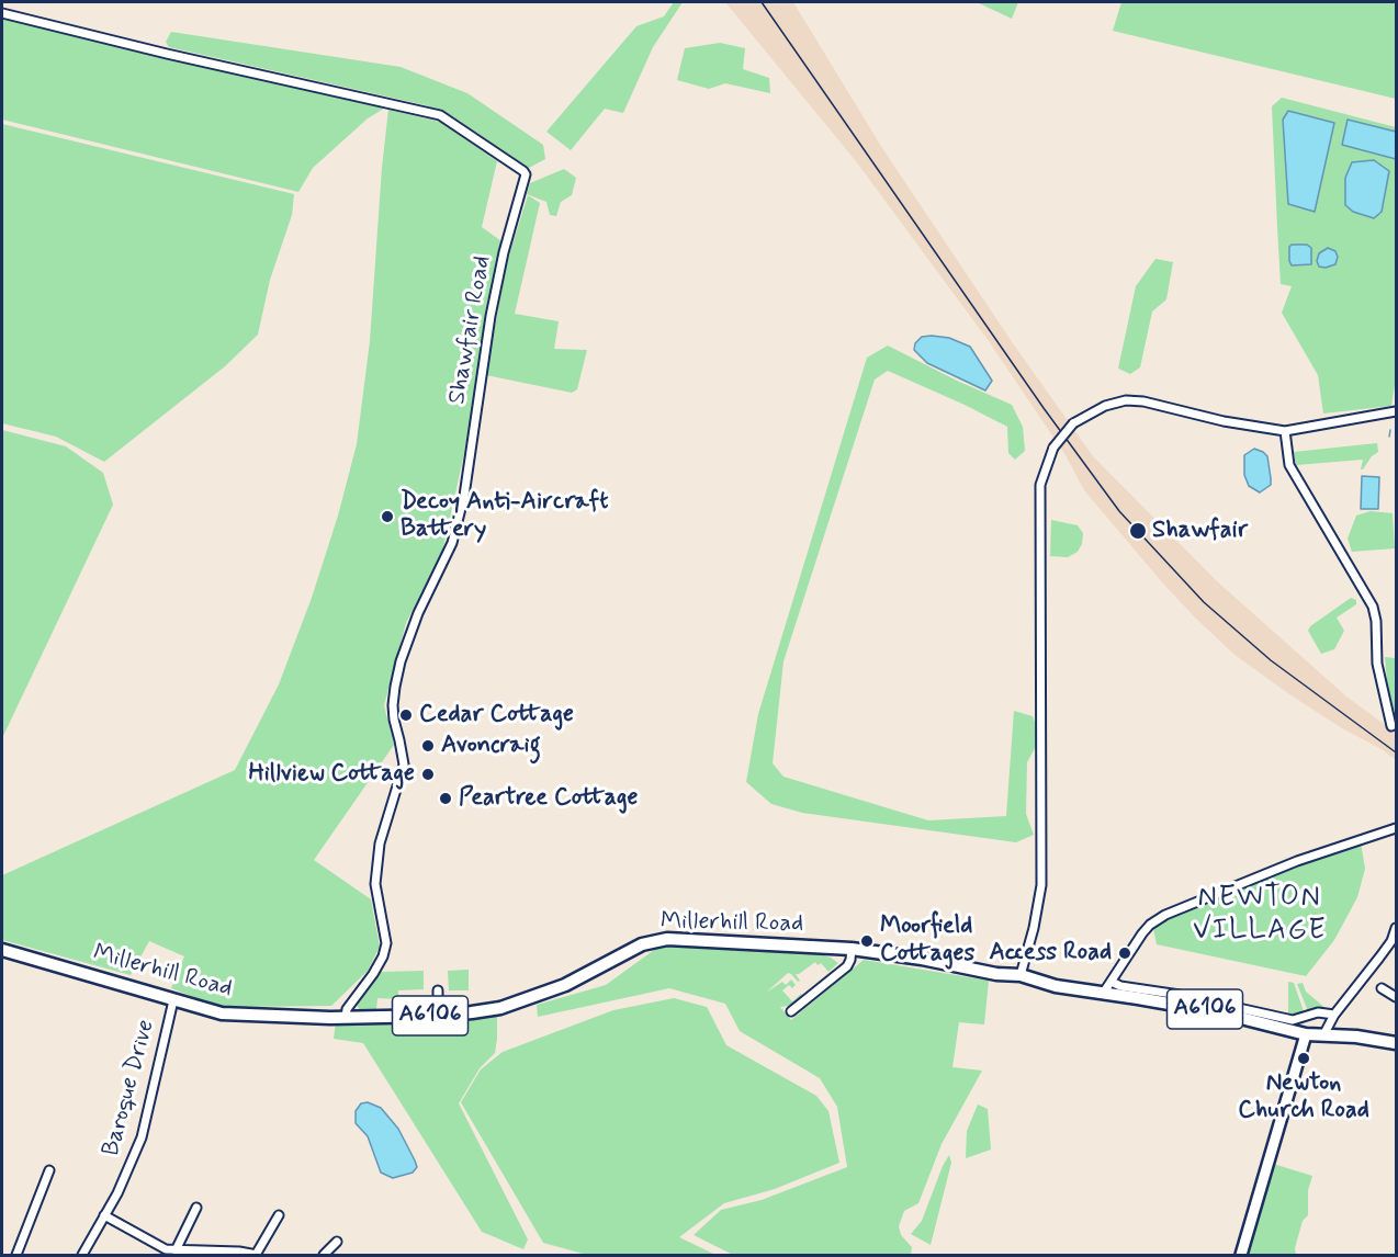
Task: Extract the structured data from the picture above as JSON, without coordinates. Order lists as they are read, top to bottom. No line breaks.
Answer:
{"streets":{"main road":["Millerhill Road","A6106"],"street":["Shawfair Road","Baroque Drive"]},"crossings":[["Shawfair Road","Millerhill Road"],["Millerhill Road","Baroque Drive"]],"districts":["NEWTON VILLAGE"],"places":["Decoy Anti-Aircraft Battery","Shawfair","Cedar Cottage","Avoncraig","Hillview Cottage","Peartree Cottage","Moorfield Cottages","Access Road","Newton Church Road"]}
